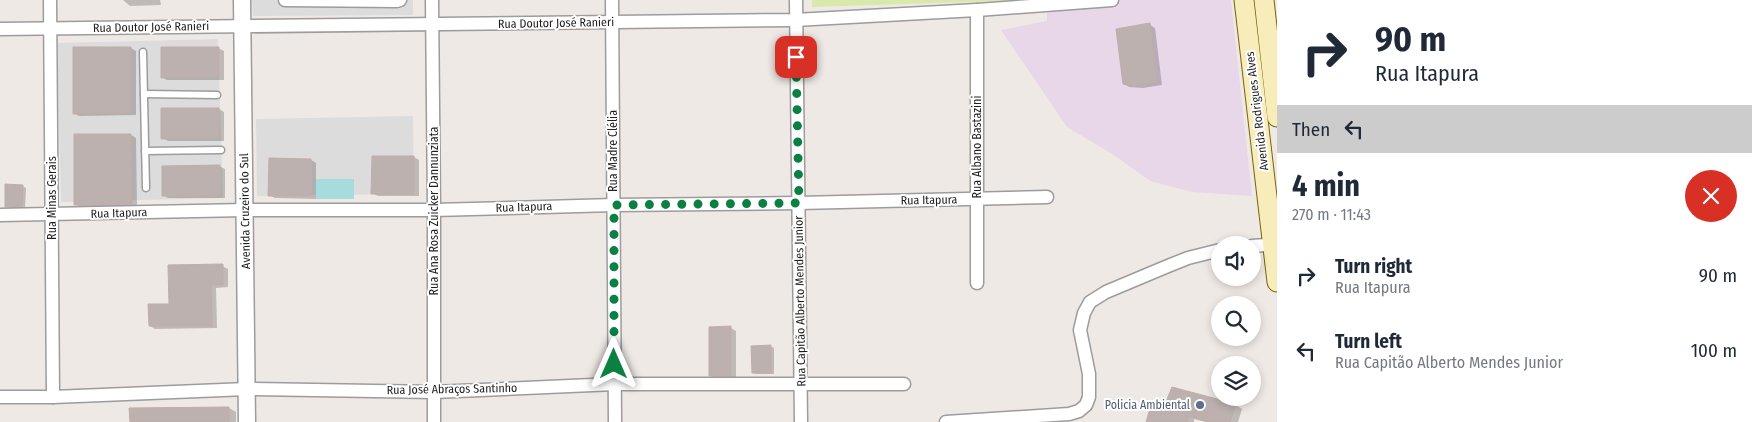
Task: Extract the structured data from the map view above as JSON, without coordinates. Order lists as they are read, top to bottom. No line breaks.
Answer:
{"streets":{"main road":["Avenida Rodrigues Alves"],"street":["Rua Doutor José Ranieri","Rua Albano Bastazini","Rua Madre Clélia","Rua Minas Gerais","Rua Itapura","Avenida Cruzeiro do Sul","Rua Ana Rosa Zuicker Dannunziata","Rua Capitão Alberto Mendes Junior","Rua José Abraços Santinho"]},"crossings":[["Rua Doutor José Ranieri","Rua Albano Bastazini"],["Rua Doutor José Ranieri","Rua Madre Clélia"],["Rua Doutor José Ranieri","Rua Minas Gerais"],["Rua Doutor José Ranieri","Avenida Cruzeiro do Sul"],["Rua Doutor José Ranieri","Rua Ana Rosa Zuicker Dannunziata"],["Rua Doutor José Ranieri","Rua Capitão Alberto Mendes Junior"],["Rua Albano Bastazini","Rua Itapura"],["Rua Madre Clélia","Rua Itapura"],["Rua Madre Clélia","Rua José Abraços Santinho"],["Rua Minas Gerais","Rua Itapura"],["Rua Minas Gerais","Rua José Abraços Santinho"],["Rua Itapura","Avenida Cruzeiro do Sul"],["Rua Itapura","Rua Ana Rosa Zuicker Dannunziata"],["Rua Itapura","Rua Capitão Alberto Mendes Junior"],["Avenida Cruzeiro do Sul","Rua José Abraços Santinho"],["Rua Ana Rosa Zuicker Dannunziata","Rua José Abraços Santinho"],["Rua Capitão Alberto Mendes Junior","Rua José Abraços Santinho"]],"places":["Policia Ambiental"],"page":{"turn":["90 m","Rua Itapura"],"then":"Then","heading":["4 min","270 m · 11:43"],"list":[{"name":"Turn right","note":"Rua Itapura","value":"90 m"},{"name":"Turn left","note":"Rua Capitão Alberto Mendes Junior","value":"100 m"}]}}
